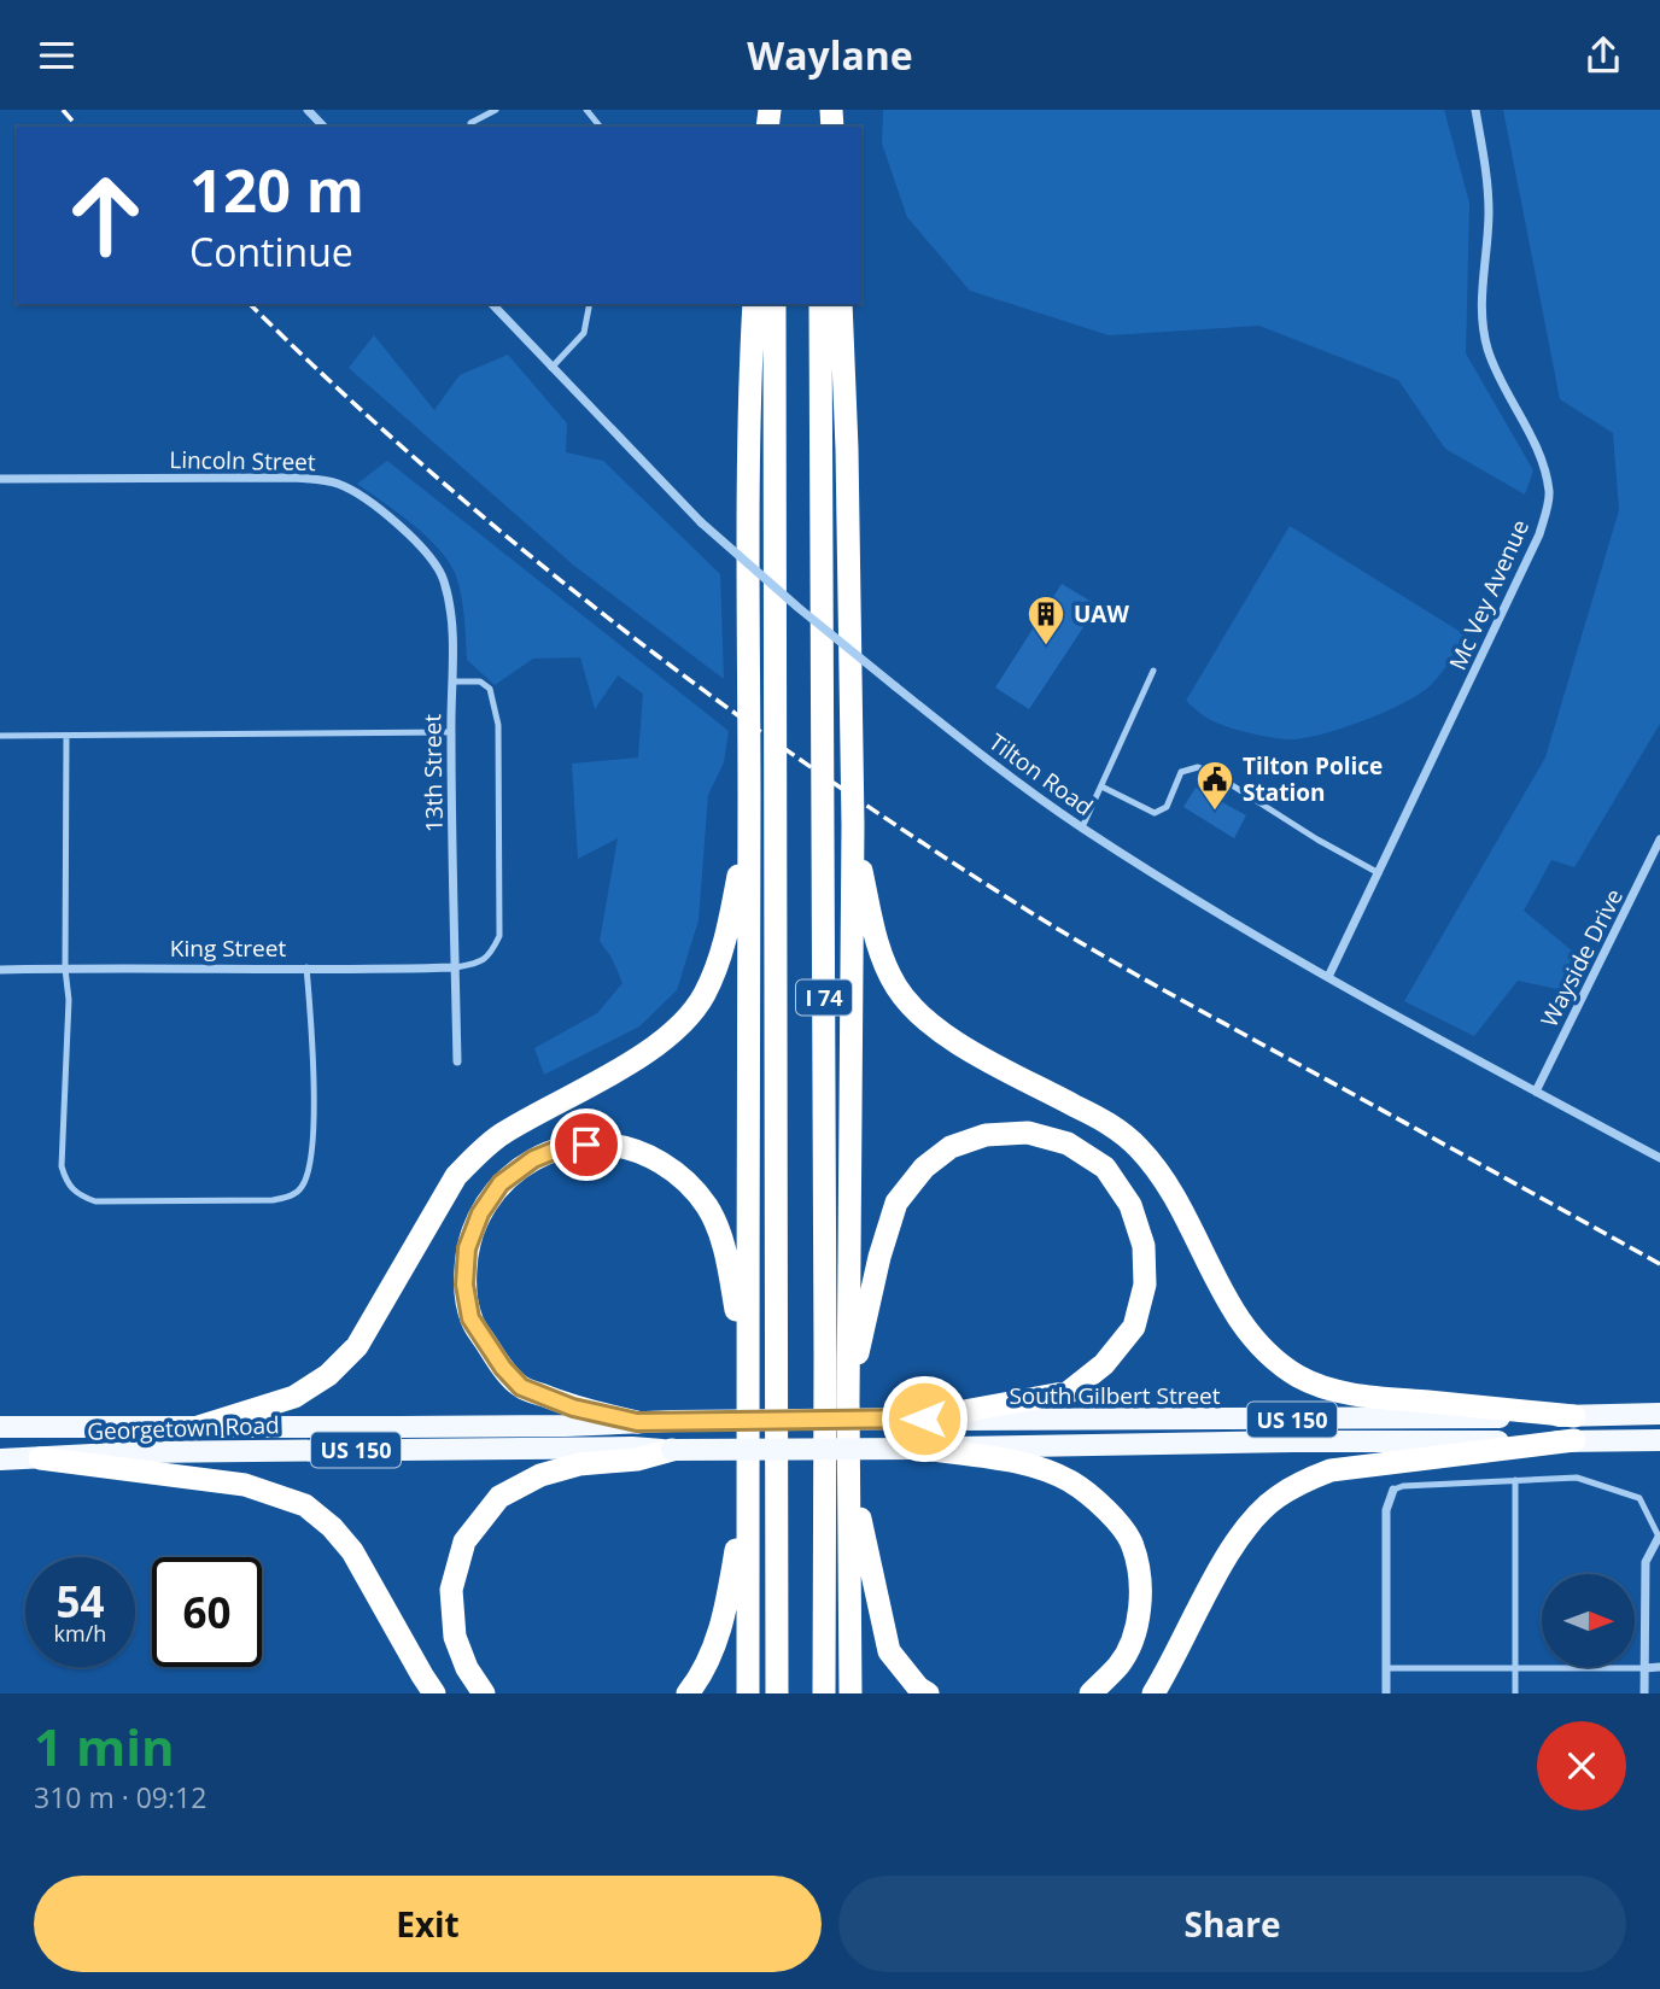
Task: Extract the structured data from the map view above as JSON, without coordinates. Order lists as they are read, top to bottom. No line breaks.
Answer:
{"streets":{"highway":["I 74"],"main road":["South Gilbert Street","US 150","Georgetown Road"],"street":["Lincoln Street","Mc Vey Avenue","13th Street","Tilton Road","King Street","Wayside Drive"]},"crossings":[["Lincoln Street","13th Street"],["Mc Vey Avenue","Tilton Road"],["13th Street","King Street"],["Tilton Road","Wayside Drive"],["South Gilbert Street","Georgetown Road"]],"places":{"building":["UAW"],"public building":["Tilton Police Station"]},"north":"right","page":{"header":"Waylane","turn":["120 m","Continue"],"speed":"54 km/h","limit":"60","heading":["1 min","310 m · 09:12"],"buttons":["Exit","Share"]}}
